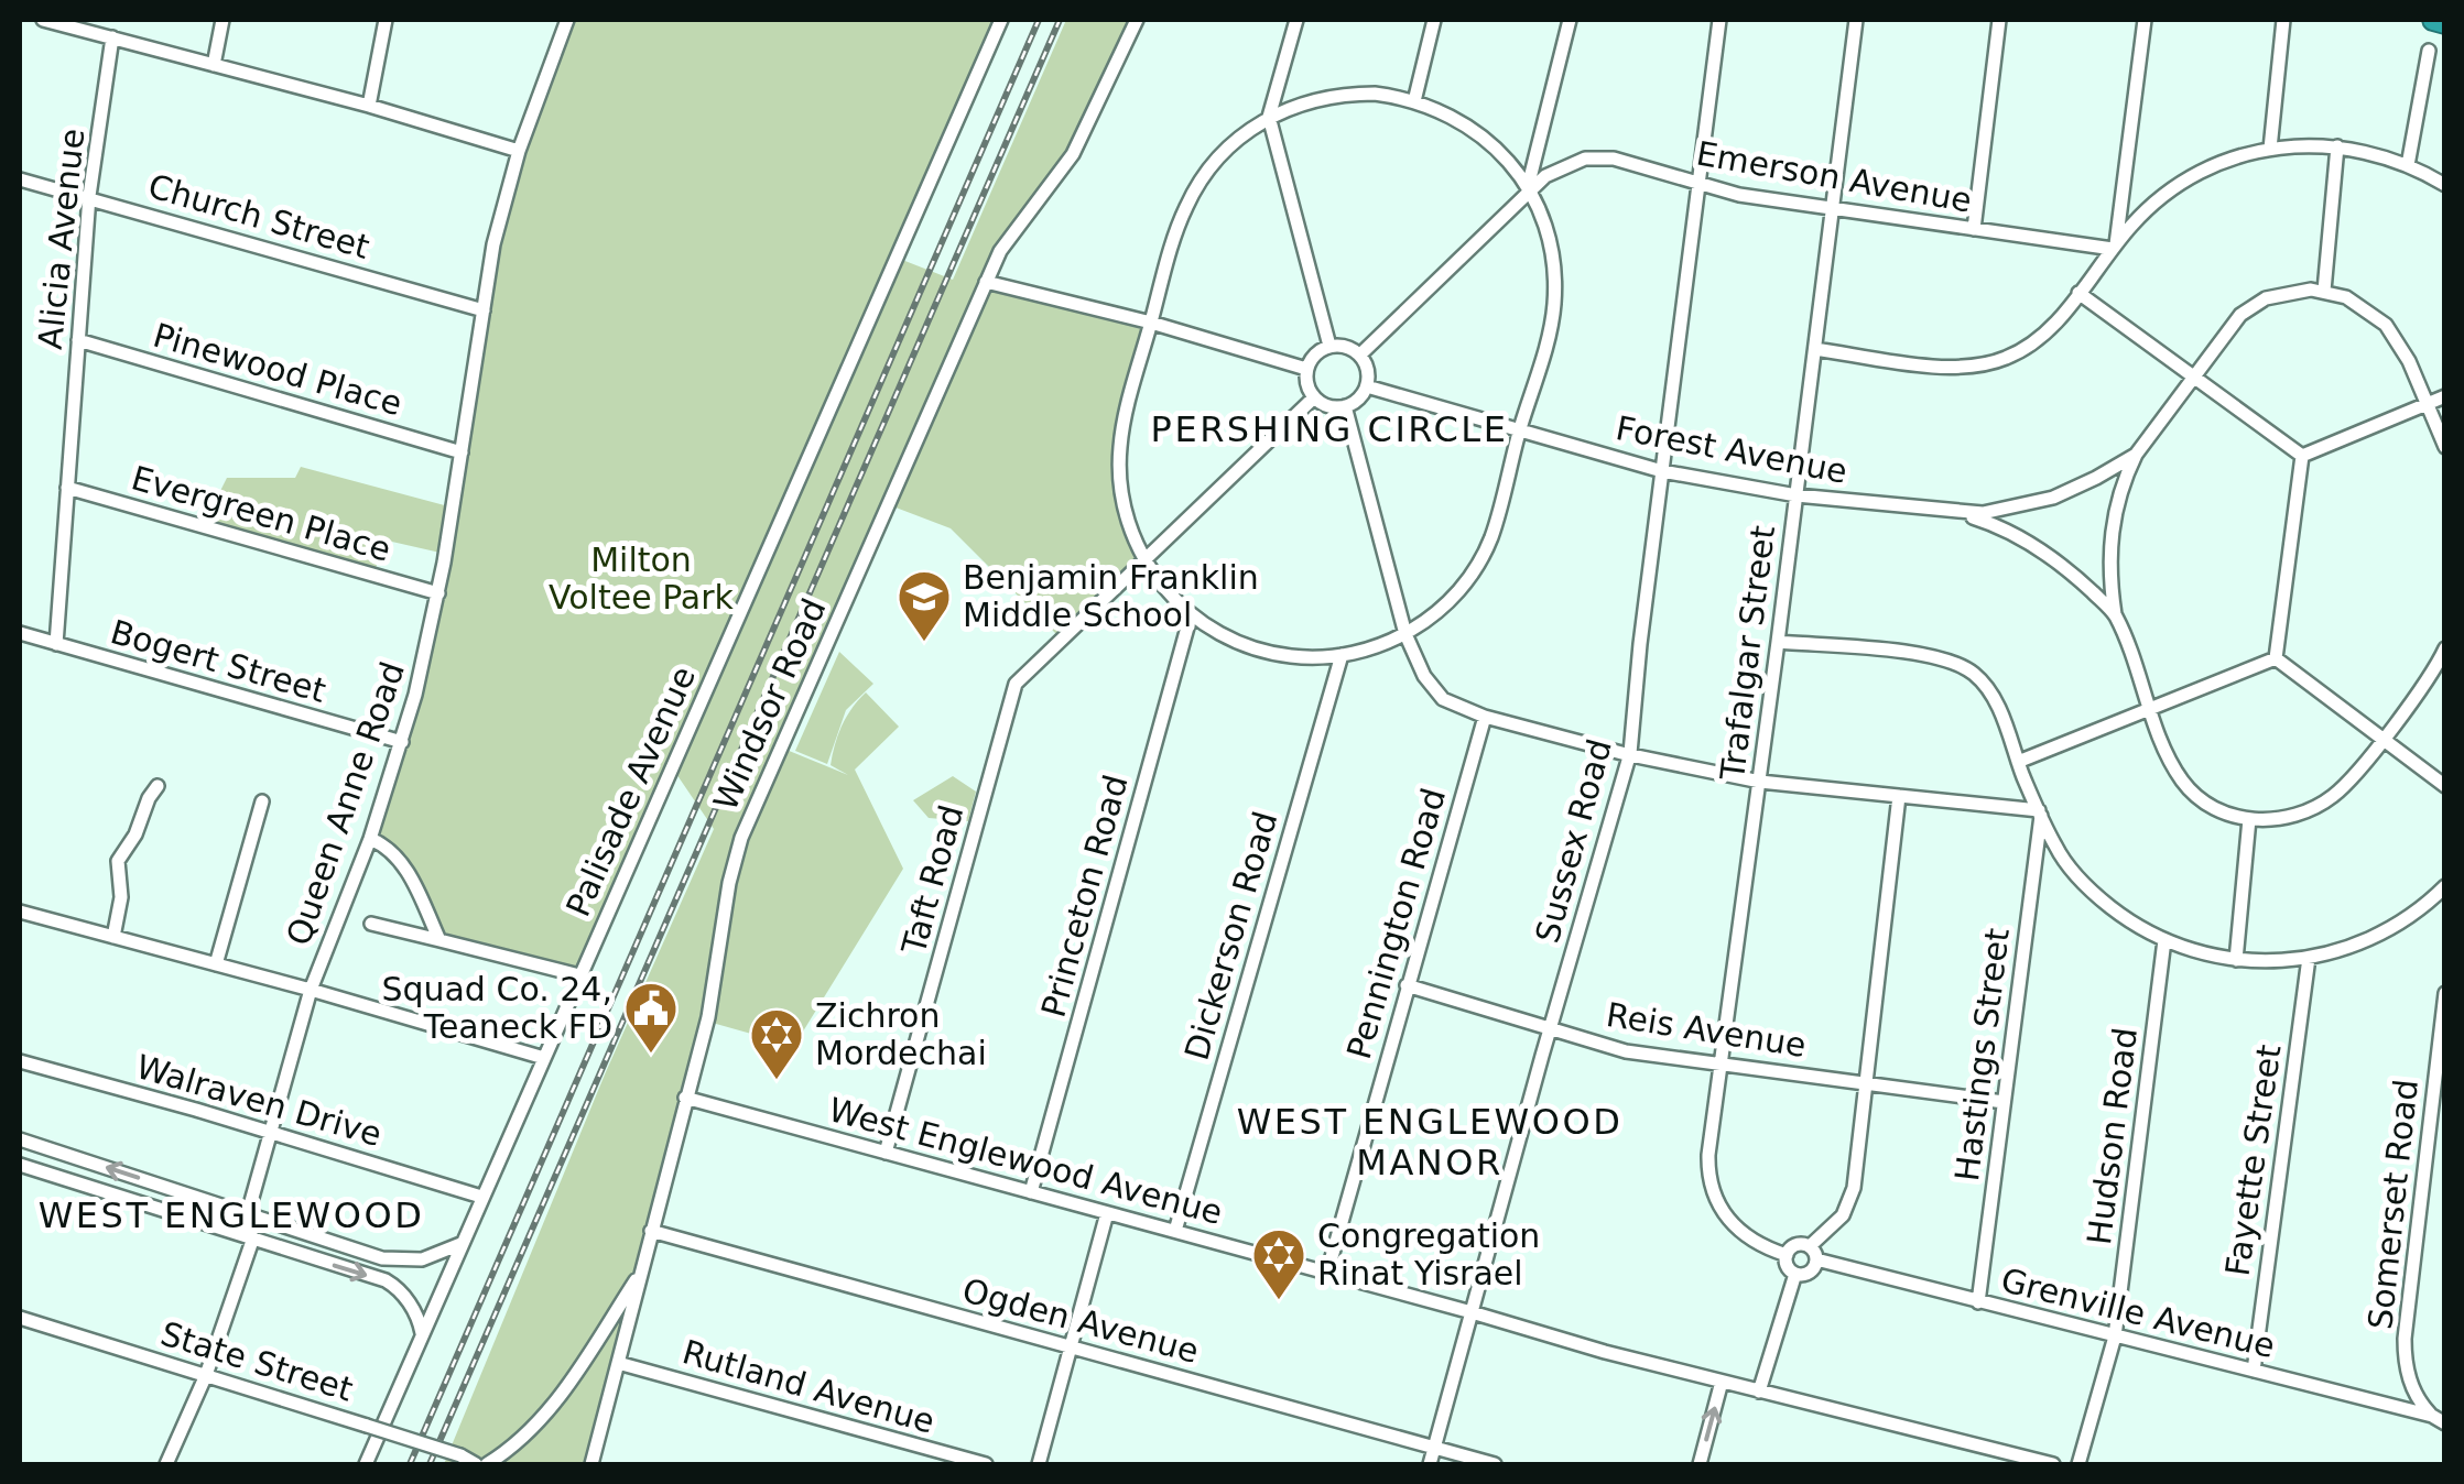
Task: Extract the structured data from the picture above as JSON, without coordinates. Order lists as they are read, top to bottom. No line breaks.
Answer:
{"streets":{"street":["Emerson Avenue","Church Street","Alicia Avenue","Pinewood Place","Forest Avenue","Evergreen Place","Trafalgar Street","Bogert Street","Windsor Road","Palisade Avenue","Queen Anne Road","Sussex Road","Taft Road","Princeton Road","Pennington Road","Dickerson Road","Reis Avenue","Hastings Street","Walraven Drive","Hudson Road","Fayette Street","West Englewood Avenue","Somerset Road","Grenville Avenue","Ogden Avenue","State Street","Rutland Avenue"]},"crossings":[["Emerson Avenue","Forest Avenue"],["Emerson Avenue","Trafalgar Street"],["Emerson Avenue","Sussex Road"],["Church Street","Alicia Avenue"],["Church Street","Queen Anne Road"],["Alicia Avenue","Pinewood Place"],["Alicia Avenue","Evergreen Place"],["Alicia Avenue","Bogert Street"],["Pinewood Place","Queen Anne Road"],["Forest Avenue","Trafalgar Street"],["Forest Avenue","Sussex Road"],["Evergreen Place","Queen Anne Road"],["Trafalgar Street","Reis Avenue"],["Trafalgar Street","Grenville Avenue"],["Bogert Street","Queen Anne Road"],["Windsor Road","West Englewood Avenue"],["Windsor Road","Ogden Avenue"],["Windsor Road","Rutland Avenue"],["Palisade Avenue","Walraven Drive"],["Queen Anne Road","Walraven Drive"],["Queen Anne Road","State Street"],["Sussex Road","Reis Avenue"],["Sussex Road","West Englewood Avenue"],["Sussex Road","Ogden Avenue"],["Taft Road","West Englewood Avenue"],["Princeton Road","West Englewood Avenue"],["Pennington Road","Reis Avenue"],["Pennington Road","West Englewood Avenue"],["Dickerson Road","West Englewood Avenue"],["Reis Avenue","Hastings Street"],["Hastings Street","Grenville Avenue"],["Hudson Road","Grenville Avenue"],["Fayette Street","Grenville Avenue"],["Somerset Road","Grenville Avenue"]],"districts":["PERSHING CIRCLE","WEST ENGLEWOOD MANOR","WEST ENGLEWOOD"],"parks":["Milton Voltee Park"],"places":{"school or university":["Benjamin Franklin Middle School"],"public building":["Squad Co. 24, Teaneck FD"],"synagogue":["Zichron Mordechai","Congregation Rinat Yisrael"]}}
